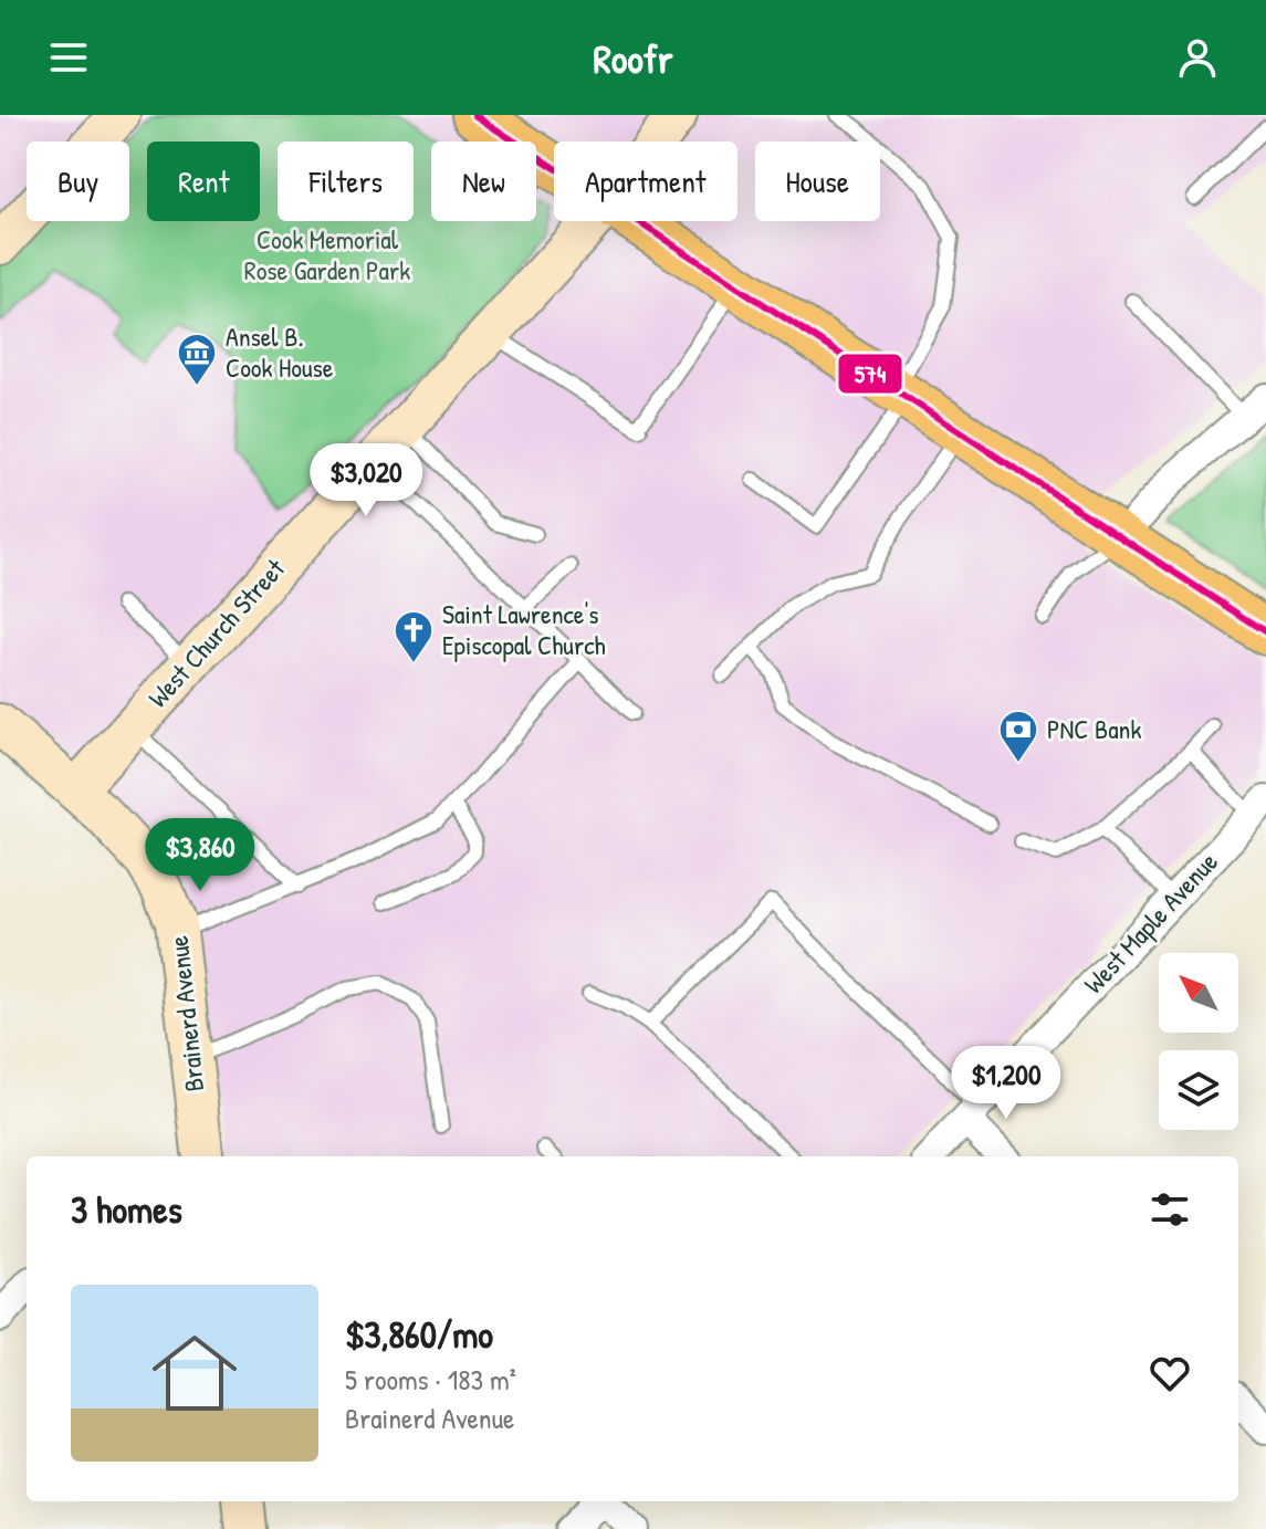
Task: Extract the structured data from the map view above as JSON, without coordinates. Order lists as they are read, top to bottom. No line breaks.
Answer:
{"streets":{"street":["West Church Street","West Maple Avenue","Brainerd Avenue"]},"crossings":[["West Church Street","Brainerd Avenue"]],"parks":["Cook Memorial Rose Garden Park"],"places":{"museum":["Ansel B. Cook House"],"church":["Saint Lawrence's Episcopal Church"],"bank":["PNC Bank"]},"lines":["transit line 574"],"north":"top left","page":{"header":"Roofr","chip":["Buy","Rent","Filters","New","Apartment","House"],"price":["$3,020","$3,860","$1,200"],"heading":"3 homes","list":[{"name":"$3,860/mo","note":"5 rooms · 183 m² · Brainerd Avenue"}]}}
